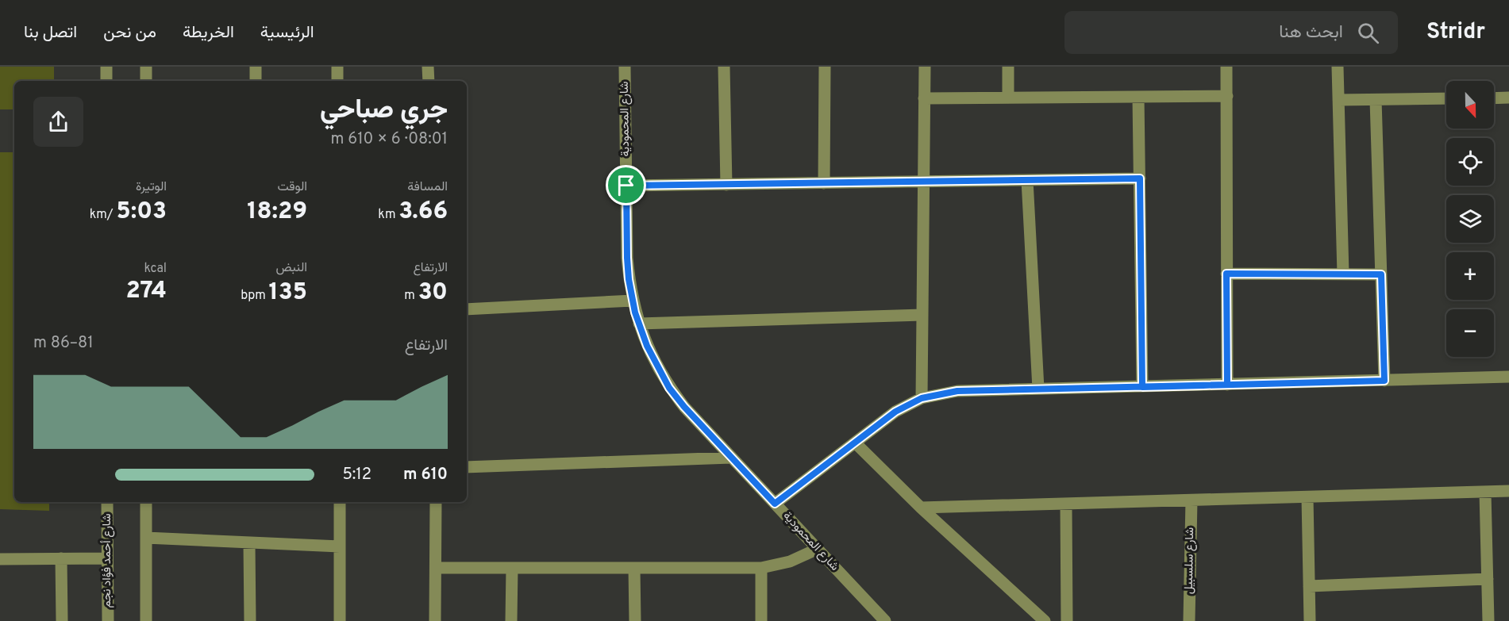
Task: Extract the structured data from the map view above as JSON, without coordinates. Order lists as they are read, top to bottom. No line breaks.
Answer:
{"streets":{"street":["شارع المحمودية","شارع أحمد فؤاد نجم","شارع سلسبيل"]},"north":"bottom","page":{"header":"Stridr","search":"ابحث هنا","nav":["الرئيسية","الخريطة","من نحن","اتصل بنا"],"map_buttons":["+","−"],"heading":["جري صباحي","08:01 · 6 × 610 m"],"stats":[["المسافة","3.66 km"],["الوقت","18:29"],["الوتيرة","5:03 /km"],["الارتفاع","30 m"],["النبض","135 bpm"],["kcal","274"]],"chart":["الارتفاع","81–86 m"],"list":[{"name":"610 m","note":"5:12"}]}}
